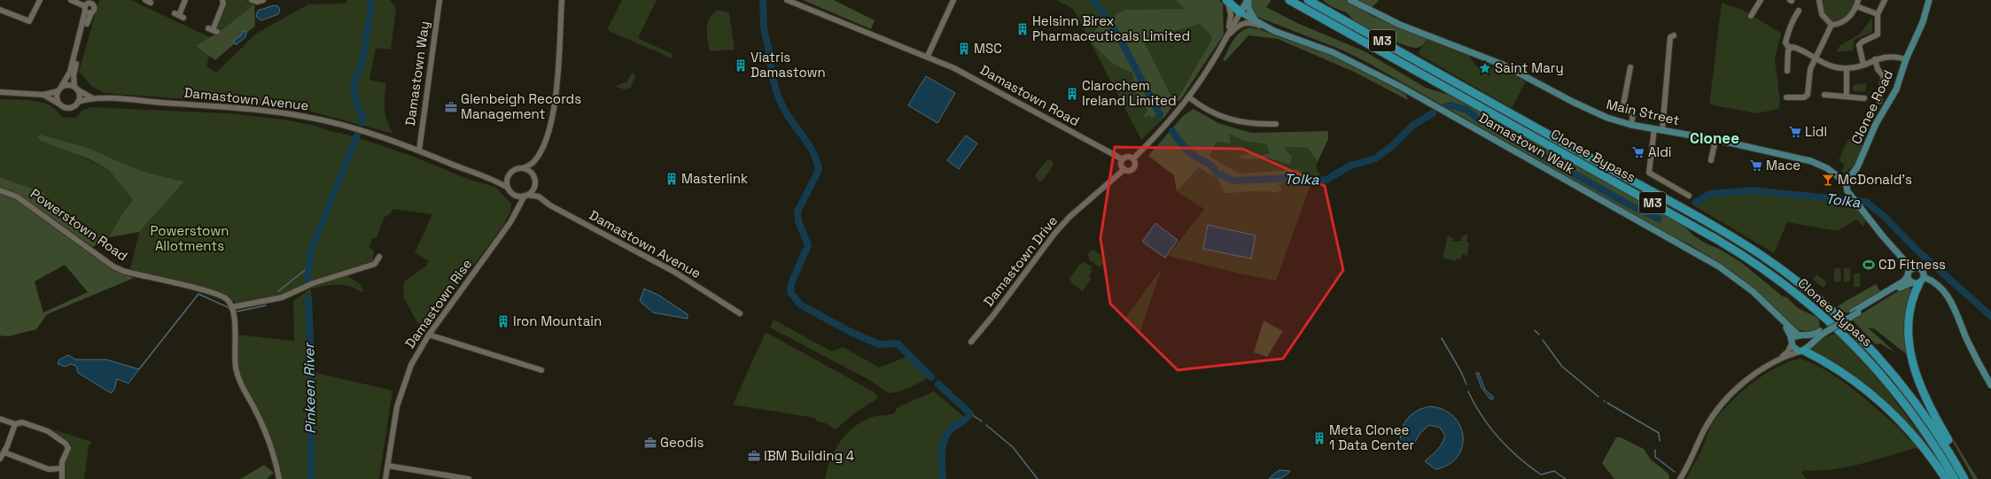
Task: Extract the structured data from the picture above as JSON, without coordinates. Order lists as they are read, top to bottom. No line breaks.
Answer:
{"streets":{"highway":["M3","Clonee Bypass"],"main road":["Clonee Road","Main Street","Damastown Walk"],"street":["Damastown Way","Damastown Road","Damastown Avenue","Powerstown Road","Damastown Drive","Damastown Rise"]},"crossings":[["Damastown Way","Damastown Avenue"],["Damastown Road","Damastown Drive"],["Damastown Avenue","Damastown Rise"],["Clonee Road","Main Street"]],"districts":["Clonee"],"water":["Tolka","Pinkeen River"],"parks":["Powerstown Allotments"],"places":{"building":["Helsinn Birex Pharmaceuticals Limited","MSC","Viatris Damastown","Clarochem Ireland Limited","Masterlink","Iron Mountain","Meta Clonee 1 Data Center"],"place":["Saint Mary"],"office":["Glenbeigh Records Management","Geodis","IBM Building 4"],"supermarket":["Lidl","Aldi","Mace"],"bar":["McDonald’s"],"sports":["CD Fitness"]}}
